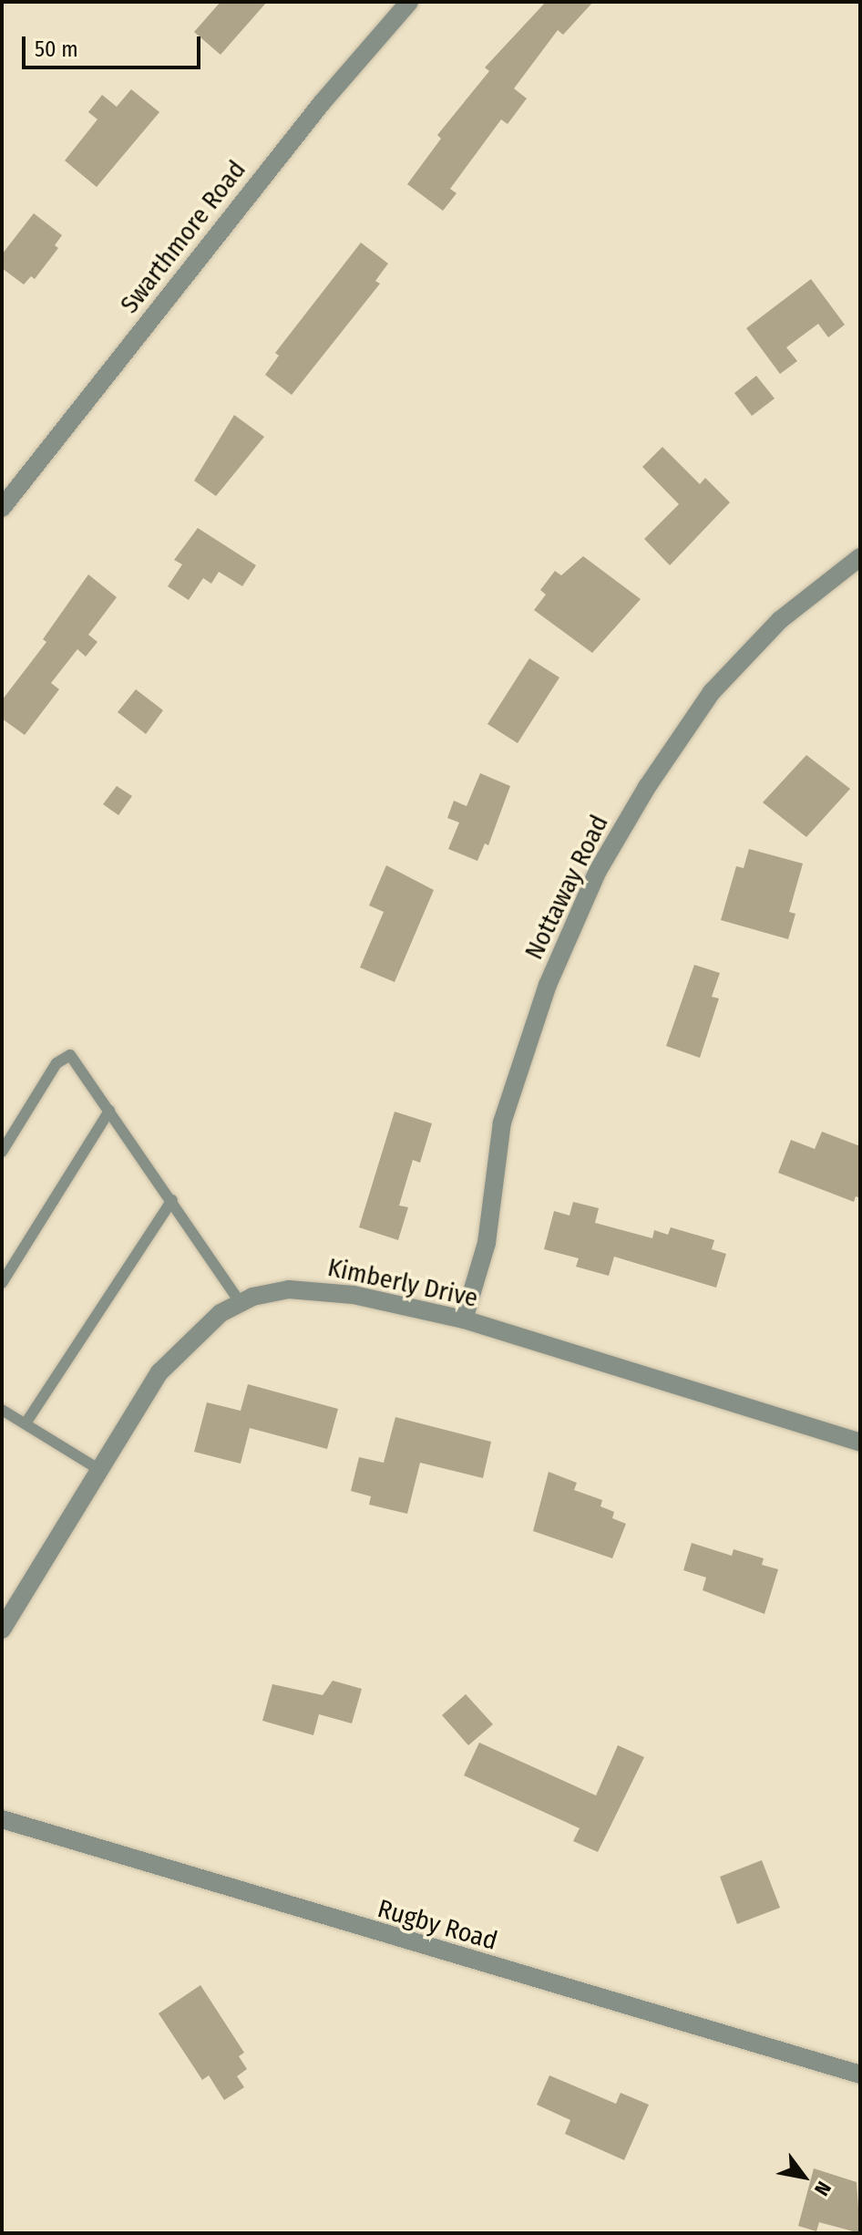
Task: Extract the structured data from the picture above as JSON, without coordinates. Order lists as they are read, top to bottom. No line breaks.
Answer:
{"streets":{"street":["Swarthmore Road","Nottaway Road","Kimberly Drive","Rugby Road"]},"crossings":[["Nottaway Road","Kimberly Drive"]],"scale_bar":"50 m","north":"bottom right"}
